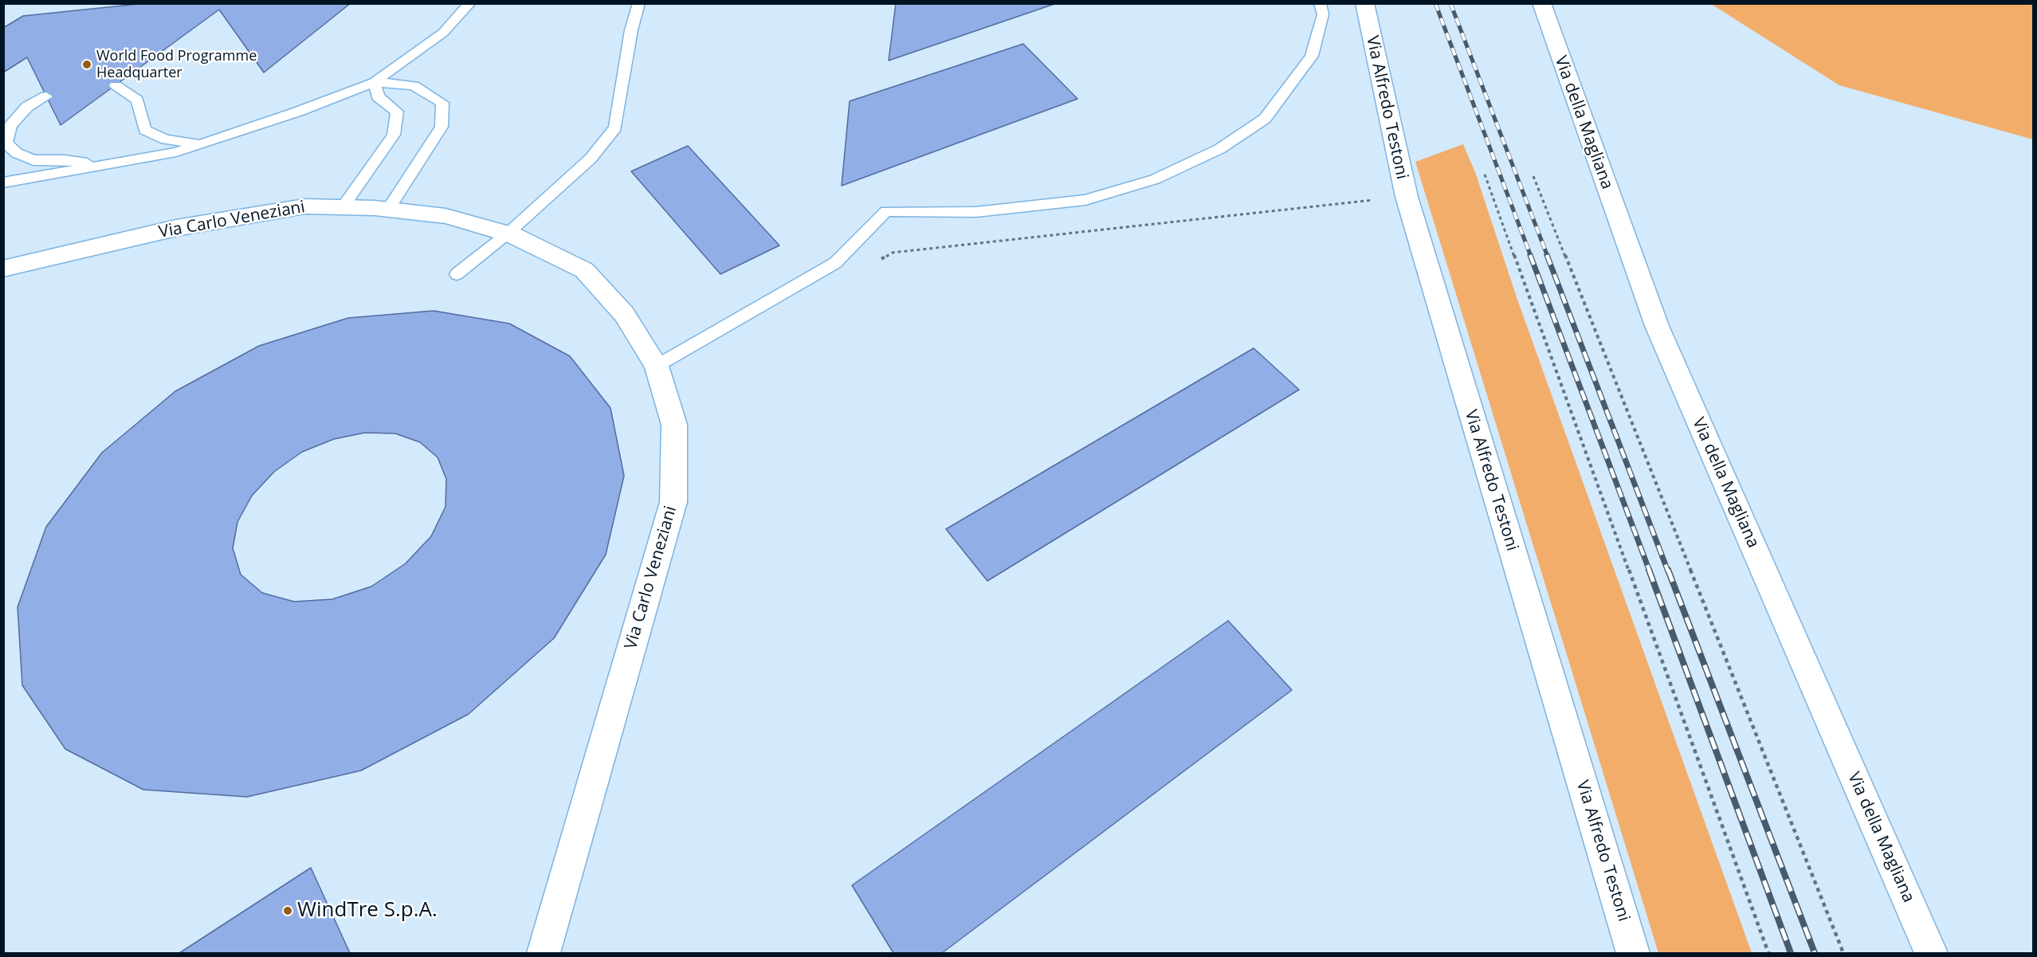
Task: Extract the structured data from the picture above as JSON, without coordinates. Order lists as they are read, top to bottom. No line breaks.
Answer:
{"streets":{"street":["Via Alfredo Testoni","Via della Magliana","Via Carlo Veneziani"]},"places":["World Food Programme Headquarter","WindTre S.p.A."]}
